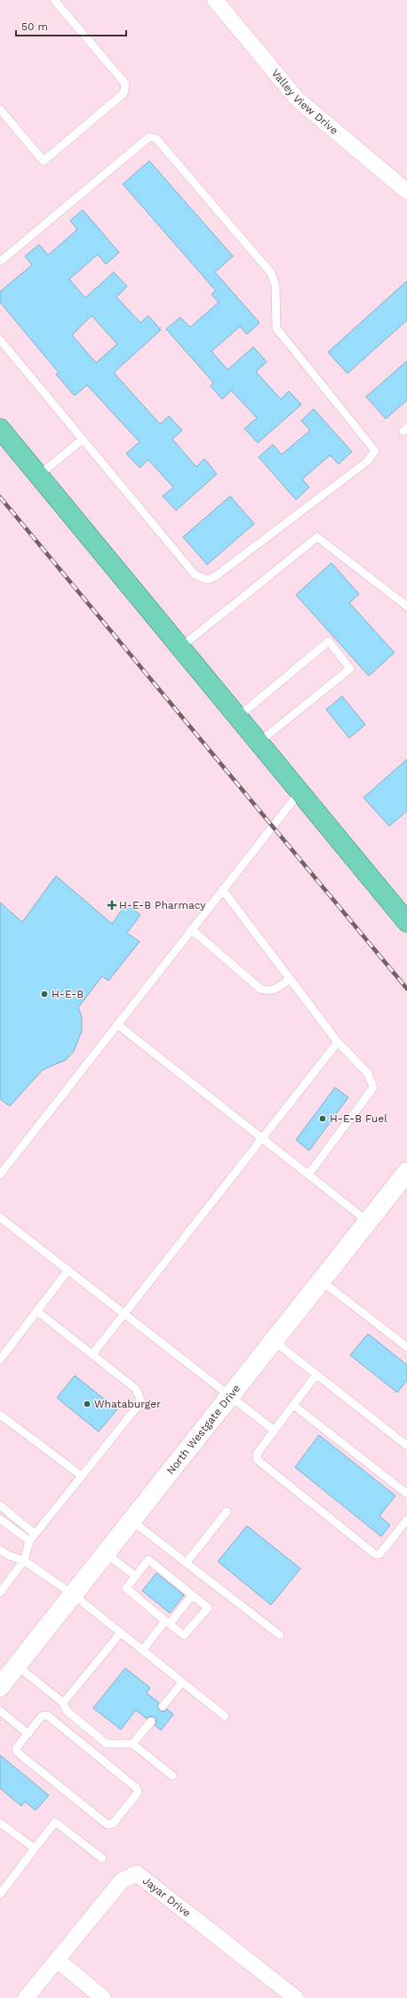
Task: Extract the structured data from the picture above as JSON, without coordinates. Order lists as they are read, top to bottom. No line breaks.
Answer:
{"streets":{"street":["Valley View Drive","North Westgate Drive","Jayar Drive"]},"places":{"health":["H-E-B Pharmacy"],"other":["H-E-B","H-E-B Fuel","Whataburger"]},"scale_bar":"50 m"}
